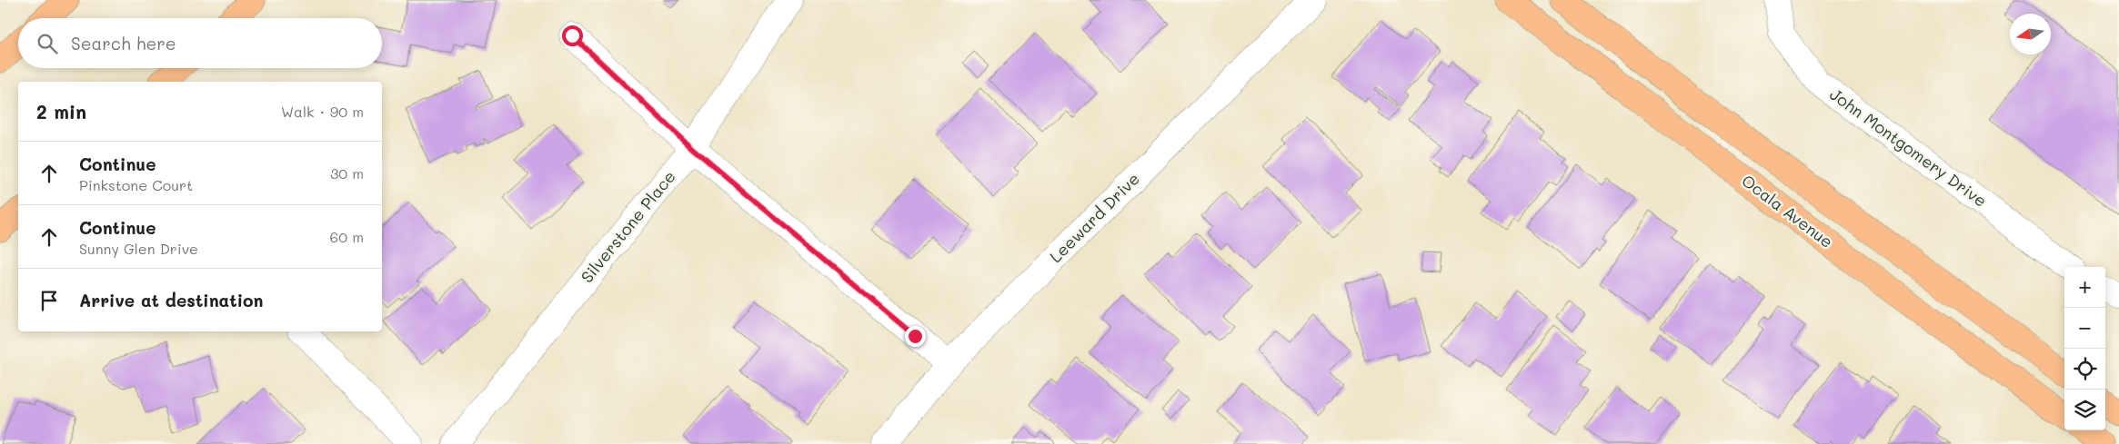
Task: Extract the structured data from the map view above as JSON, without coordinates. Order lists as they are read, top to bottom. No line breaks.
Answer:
{"streets":{"main road":["Ocala Avenue"],"street":["John Montgomery Drive","Leeward Drive","Silverstone Place"]},"north":"left","page":{"search":"Search here","heading":["2 min","Walk · 90 m"],"list":[["Continue","Pinkstone Court","30 m"],["Continue","Sunny Glen Drive","60 m"],"Arrive at destination"],"map_buttons":["+","−"]}}
